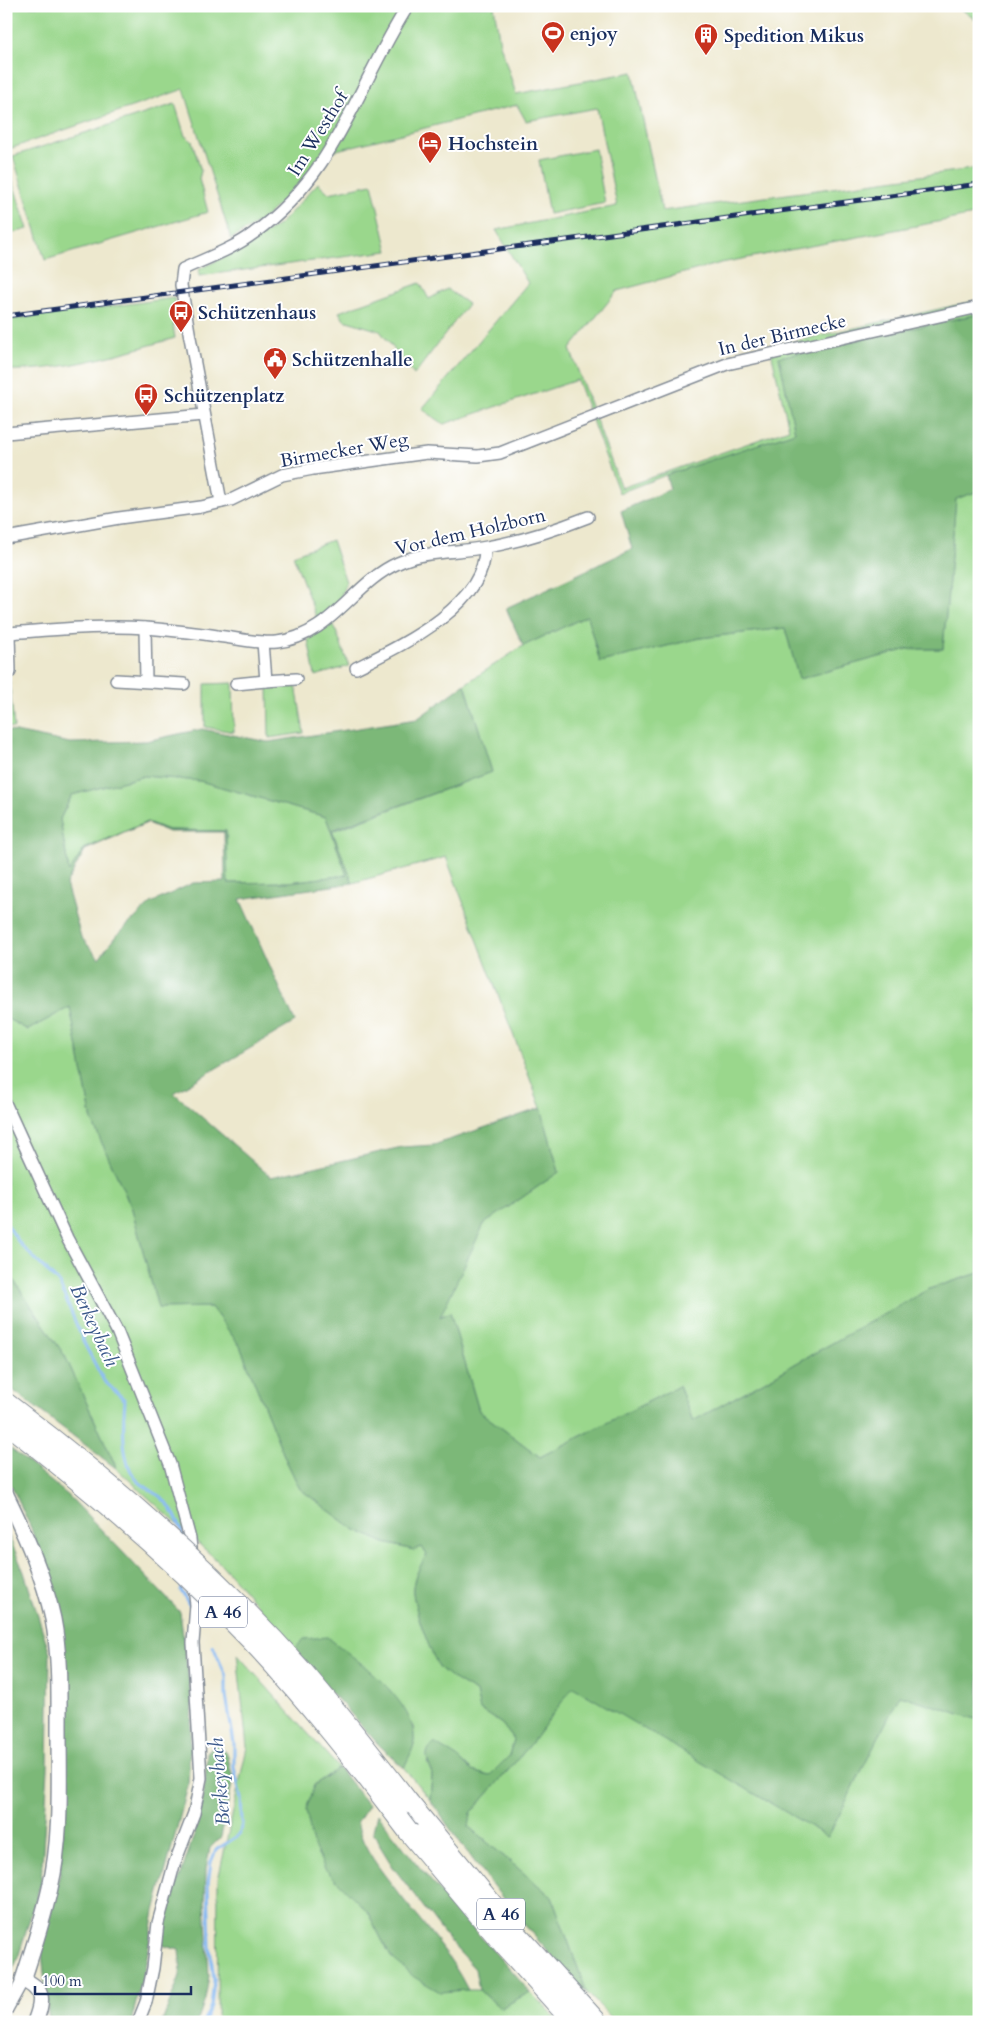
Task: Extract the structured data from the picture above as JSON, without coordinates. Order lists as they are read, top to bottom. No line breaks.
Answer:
{"streets":{"highway":["A 46"],"street":["Im Westhof","In der Birmecke","Birmecker Weg","Vor dem Holzborn"]},"crossings":[["In der Birmecke","Birmecker Weg"]],"water":["Berkeybach"],"places":{"sports":["enjoy"],"building":["Spedition Mikus"],"hotel":["Hochstein"],"bus stop":["Schützenhaus","Schützenplatz"],"public building":["Schützenhalle"]},"scale_bar":"100 m"}
